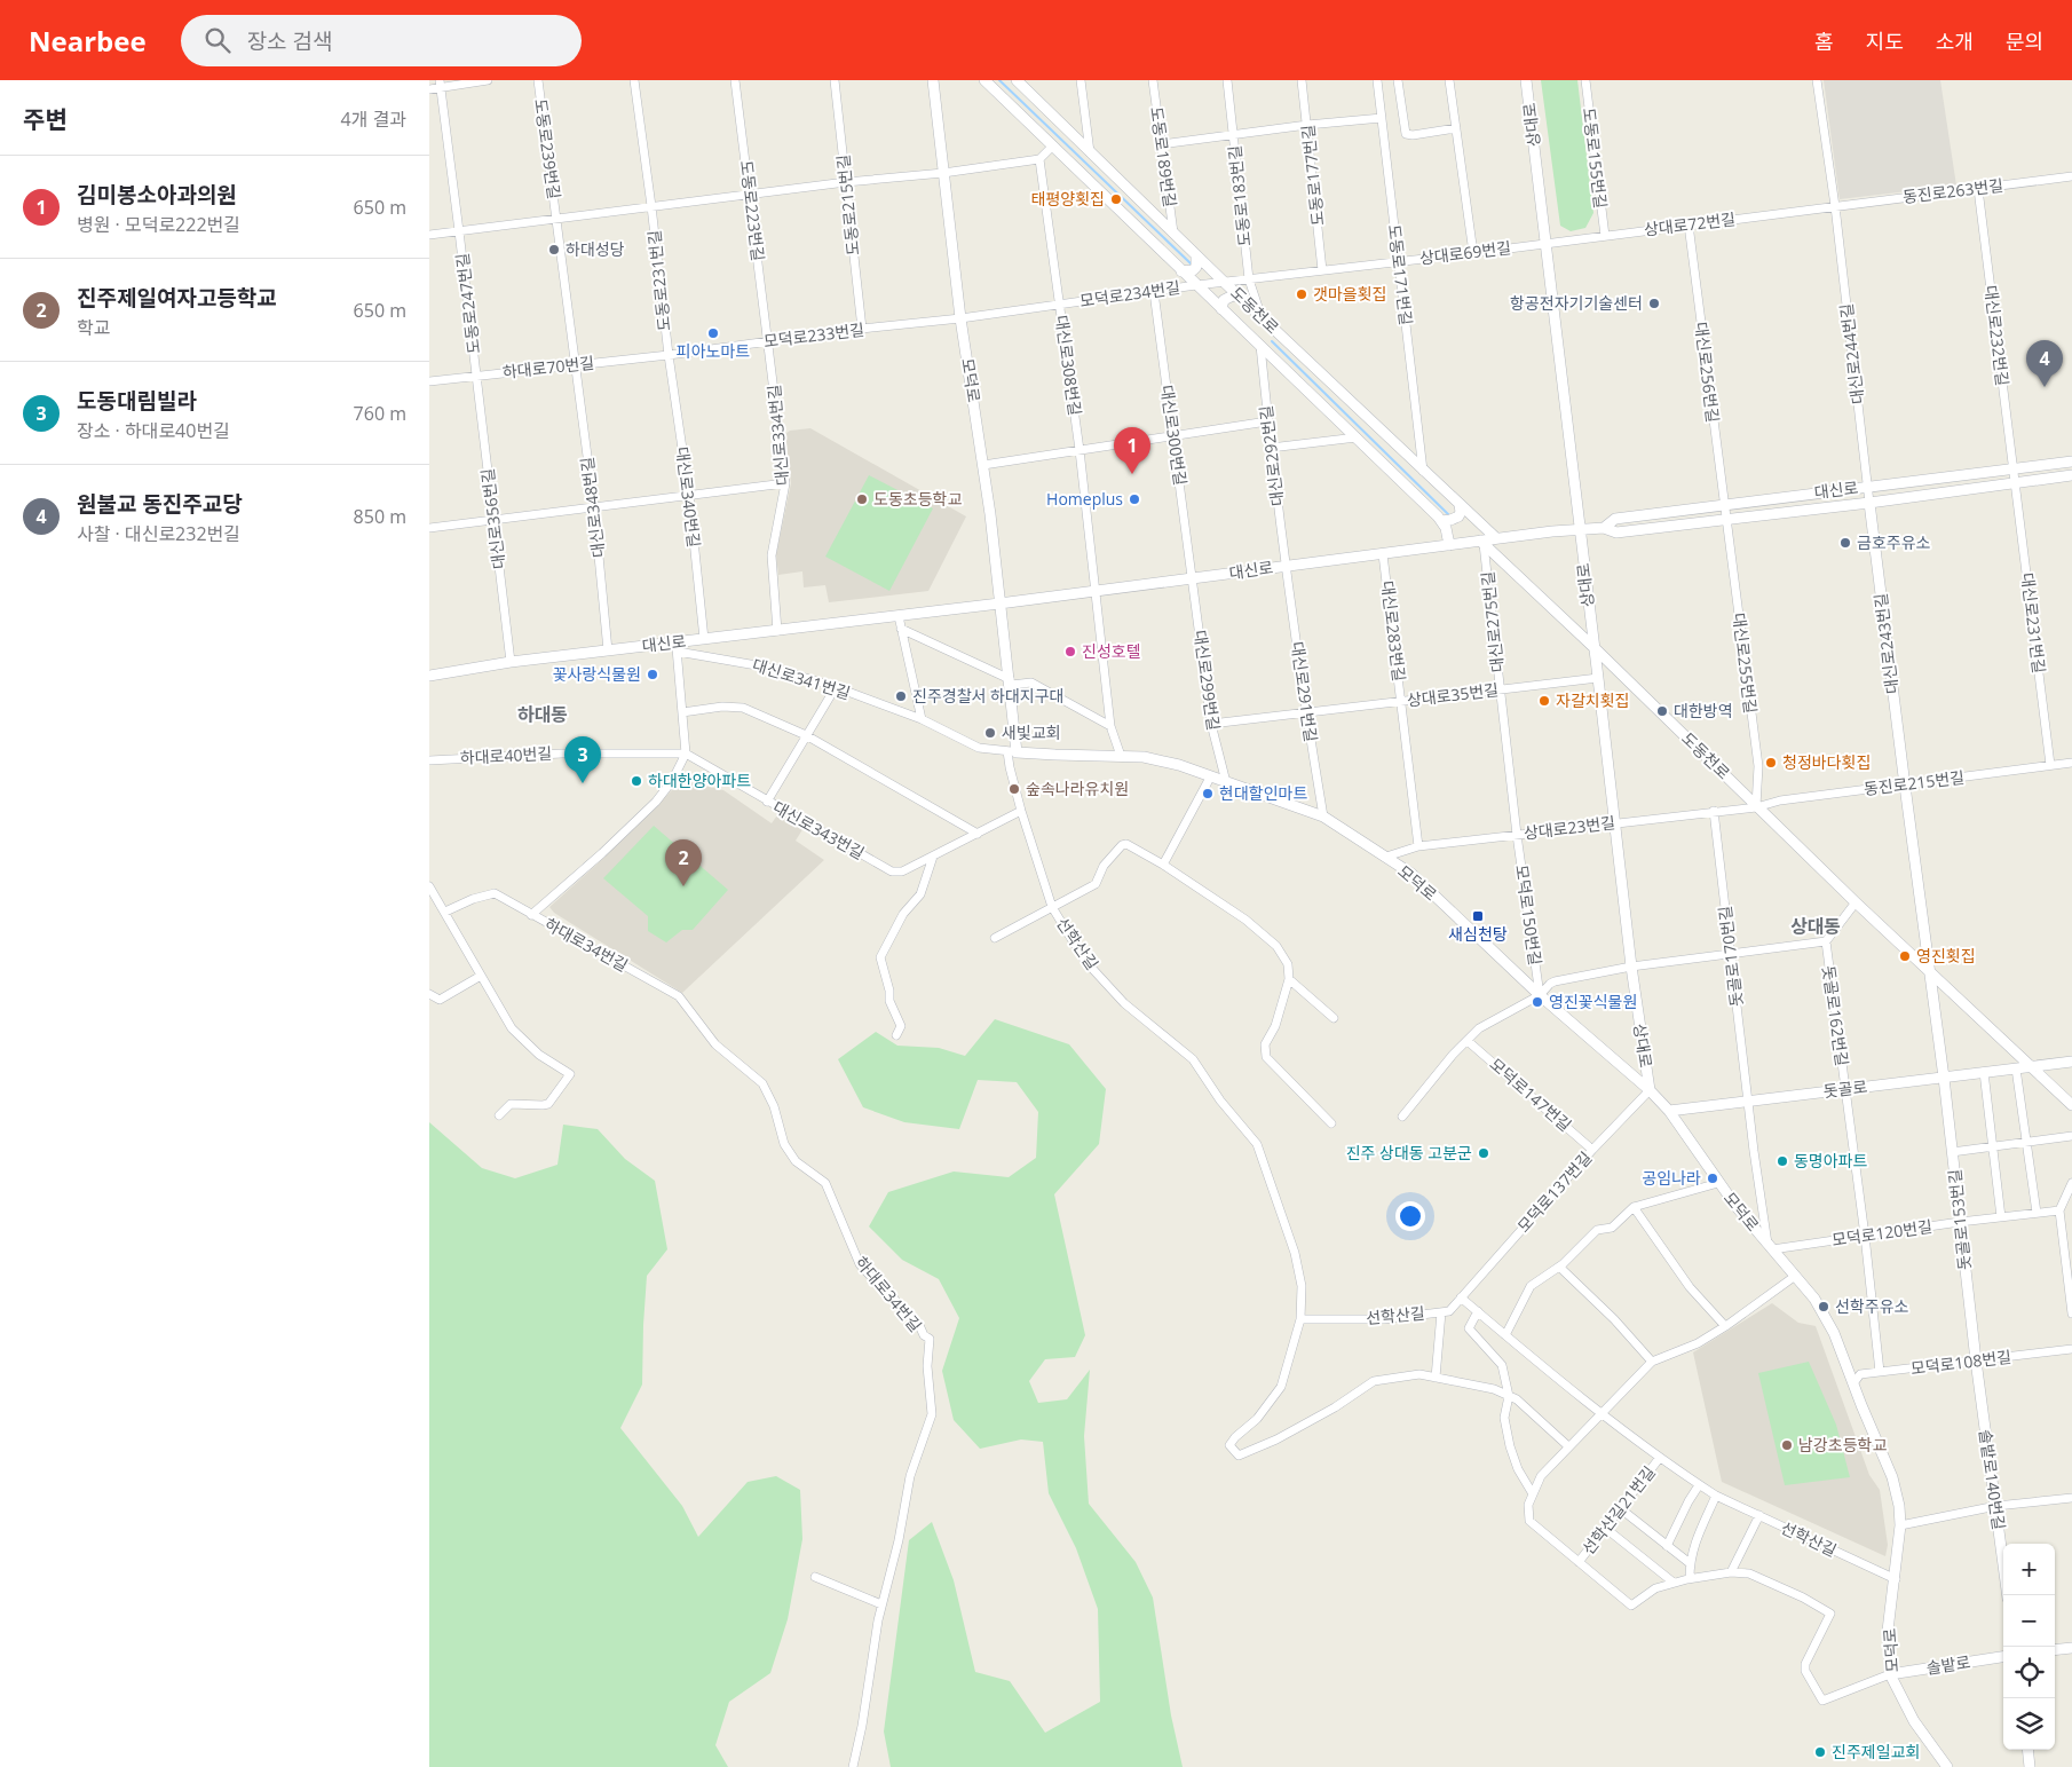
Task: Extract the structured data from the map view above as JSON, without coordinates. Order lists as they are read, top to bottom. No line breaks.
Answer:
{"streets":{"street":["상대로","도동로239번길","도동로189번길","도동로155번길","도동로177번길","동진로263번길","도동로183번길","도동로215번길","도동로223번길","상대로72번길","상대로69번길","도동로171번길","도동로231번길","모덕로234번길","도동로247번길","도동천로","모덕로233번길","대신로232번길","대신로244번길","대신로308번길","하대로70번길","대신로256번길","모덕로","대신로334번길","대신로300번길","대신로292번길","대신로","대신로340번길","대신로348번길","대신로356번길","대신로275번길","대신로231번길","대신로283번길","대신로243번길","대신로255번길","대신로341번길","대신로299번길","대신로291번길","상대로35번길","하대로40번길","동진로215번길","상대로23번길","대신로343번길","모덕로150번길","선학산길","하대로34번길","돗골로170번길","돗골로162번길","돗골로","모덕로147번길","모덕로137번길","돗골로153번길","모덕로120번길","모덕로108번길","솔밭로140번길","선학산길21번길","솔밭로"]},"crossings":[["상대로","상대로72번길"],["상대로","상대로69번길"],["상대로","도동천로"],["상대로","모덕로"],["상대로","대신로"],["상대로","상대로35번길"],["상대로","상대로23번길"],["상대로","모덕로137번길"],["도동로239번길","도동로231번길"],["도동로239번길","도동로247번길"],["도동로239번길","하대로70번길"],["도동로239번길","대신로348번길"],["도동로189번길","도동천로"],["도동로155번길","상대로72번길"],["도동로177번길","상대로69번길"],["동진로263번길","상대로72번길"],["동진로263번길","대신로232번길"],["동진로263번길","대신로244번길"],["도동로183번길","상대로69번길"],["도동로215번길","모덕로233번길"],["도동로223번길","모덕로233번길"],["도동로223번길","대신로334번길"],["상대로72번길","상대로69번길"],["상대로72번길","대신로244번길"],["상대로72번길","대신로256번길"],["상대로69번길","도동로171번길"],["상대로69번길","모덕로234번길"],["상대로69번길","도동천로"],["도동로171번길","도동천로"],["도동로231번길","모덕로233번길"],["도동로231번길","하대로70번길"],["도동로231번길","대신로340번길"],["모덕로234번길","도동천로"],["모덕로234번길","모덕로233번길"],["모덕로234번길","대신로308번길"],["모덕로234번길","모덕로"],["모덕로234번길","대신로300번길"],["도동로247번길","하대로70번길"],["도동로247번길","대신로356번길"],["도동천로","대신로292번길"],["도동천로","대신로"],["도동천로","대신로275번길"],["도동천로","대신로255번길"],["도동천로","동진로215번길"],["도동천로","상대로23번길"],["도동천로","돗골로"],["모덕로233번길","하대로70번길"],["모덕로233번길","모덕로"],["모덕로233번길","대신로334번길"],["모덕로233번길","대신로340번길"],["대신로232번길","대신로"],["대신로232번길","대신로231번길"],["대신로244번길","대신로"],["대신로244번길","대신로243번길"],["대신로308번길","모덕로"],["대신로308번길","대신로"],["하대로70번길","대신로340번길"],["하대로70번길","대신로348번길"],["하대로70번길","대신로356번길"],["대신로256번길","대신로"],["대신로256번길","대신로255번길"],["모덕로","대신로"],["모덕로","대신로341번길"],["모덕로","대신로299번길"],["모덕로","대신로291번길"],["모덕로","상대로23번길"],["모덕로","모덕로150번길"],["모덕로","선학산길"],["모덕로","돗골로170번길"],["모덕로","돗골로"],["모덕로","모덕로137번길"],["모덕로","모덕로120번길"],["모덕로","모덕로108번길"],["모덕로","솔밭로"],["대신로334번길","대신로"],["대신로300번길","대신로"],["대신로300번길","대신로299번길"],["대신로292번길","대신로"],["대신로292번길","대신로291번길"],["대신로","대신로340번길"],["대신로","대신로348번길"],["대신로","대신로356번길"],["대신로","대신로275번길"],["대신로","대신로231번길"],["대신로","대신로283번길"],["대신로","대신로243번길"],["대신로","대신로255번길"],["대신로","대신로341번길"],["대신로","대신로299번길"],["대신로","대신로291번길"],["대신로275번길","상대로35번길"],["대신로275번길","상대로23번길"],["대신로275번길","모덕로150번길"],["대신로231번길","동진로215번길"],["대신로283번길","상대로35번길"],["대신로283번길","상대로23번길"],["대신로243번길","동진로215번길"],["대신로255번길","동진로215번길"],["대신로255번길","상대로23번길"],["대신로341번길","선학산길"],["대신로299번길","상대로35번길"],["대신로291번길","상대로35번길"],["하대로40번길","대신로343번길"],["동진로215번길","상대로23번길"],["상대로23번길","모덕로150번길"],["상대로23번길","돗골로170번길"],["대신로343번길","선학산길"],["선학산길","모덕로137번길"],["선학산길","선학산길21번길"],["돗골로170번길","돗골로"],["돗골로162번길","돗골로"],["돗골로162번길","모덕로120번길"],["돗골로162번길","모덕로108번길"],["돗골로","돗골로153번길"],["모덕로147번길","모덕로137번길"],["돗골로153번길","모덕로120번길"],["돗골로153번길","모덕로108번길"],["돗골로153번길","솔밭로140번길"],["모덕로108번길","솔밭로140번길"]],"districts":["하대동","상대동"],"places":{"other":["태평양횟집","하대성당","갯마을횟집","항공전자기기술센터","피아노마트","도동초등학교","Homeplus","금호주유소","진성호텔","꽃사랑식물원","진주경찰서 하대지구대","자갈치횟집","대한방역","새빛교회","청정바다횟집","하대한양아파트","숲속나라유치원","현대할인마트","영진횟집","영진꽃식물원","진주 상대동 고분군","동명아파트","공임나라","선학주유소","남강초등학교","진주제일교회"],"transit":["새심천탕"]},"page":{"header":"Nearbee","search":"장소 검색","nav":["홈","지도","소개","문의"],"heading":["주변","4개 결과"],"list":[{"mark":"1","name":"김미봉소아과의원","note":"병원 · 모덕로222번길","value":"650 m"},{"mark":"2","name":"진주제일여자고등학교","note":"학교","value":"650 m"},{"mark":"3","name":"도동대림빌라","note":"장소 · 하대로40번길","value":"760 m"},{"mark":"4","name":"원불교 동진주교당","note":"사찰 · 대신로232번길","value":"850 m"}],"pins":["4","1","3","2"],"map_buttons":["+","−"]}}
